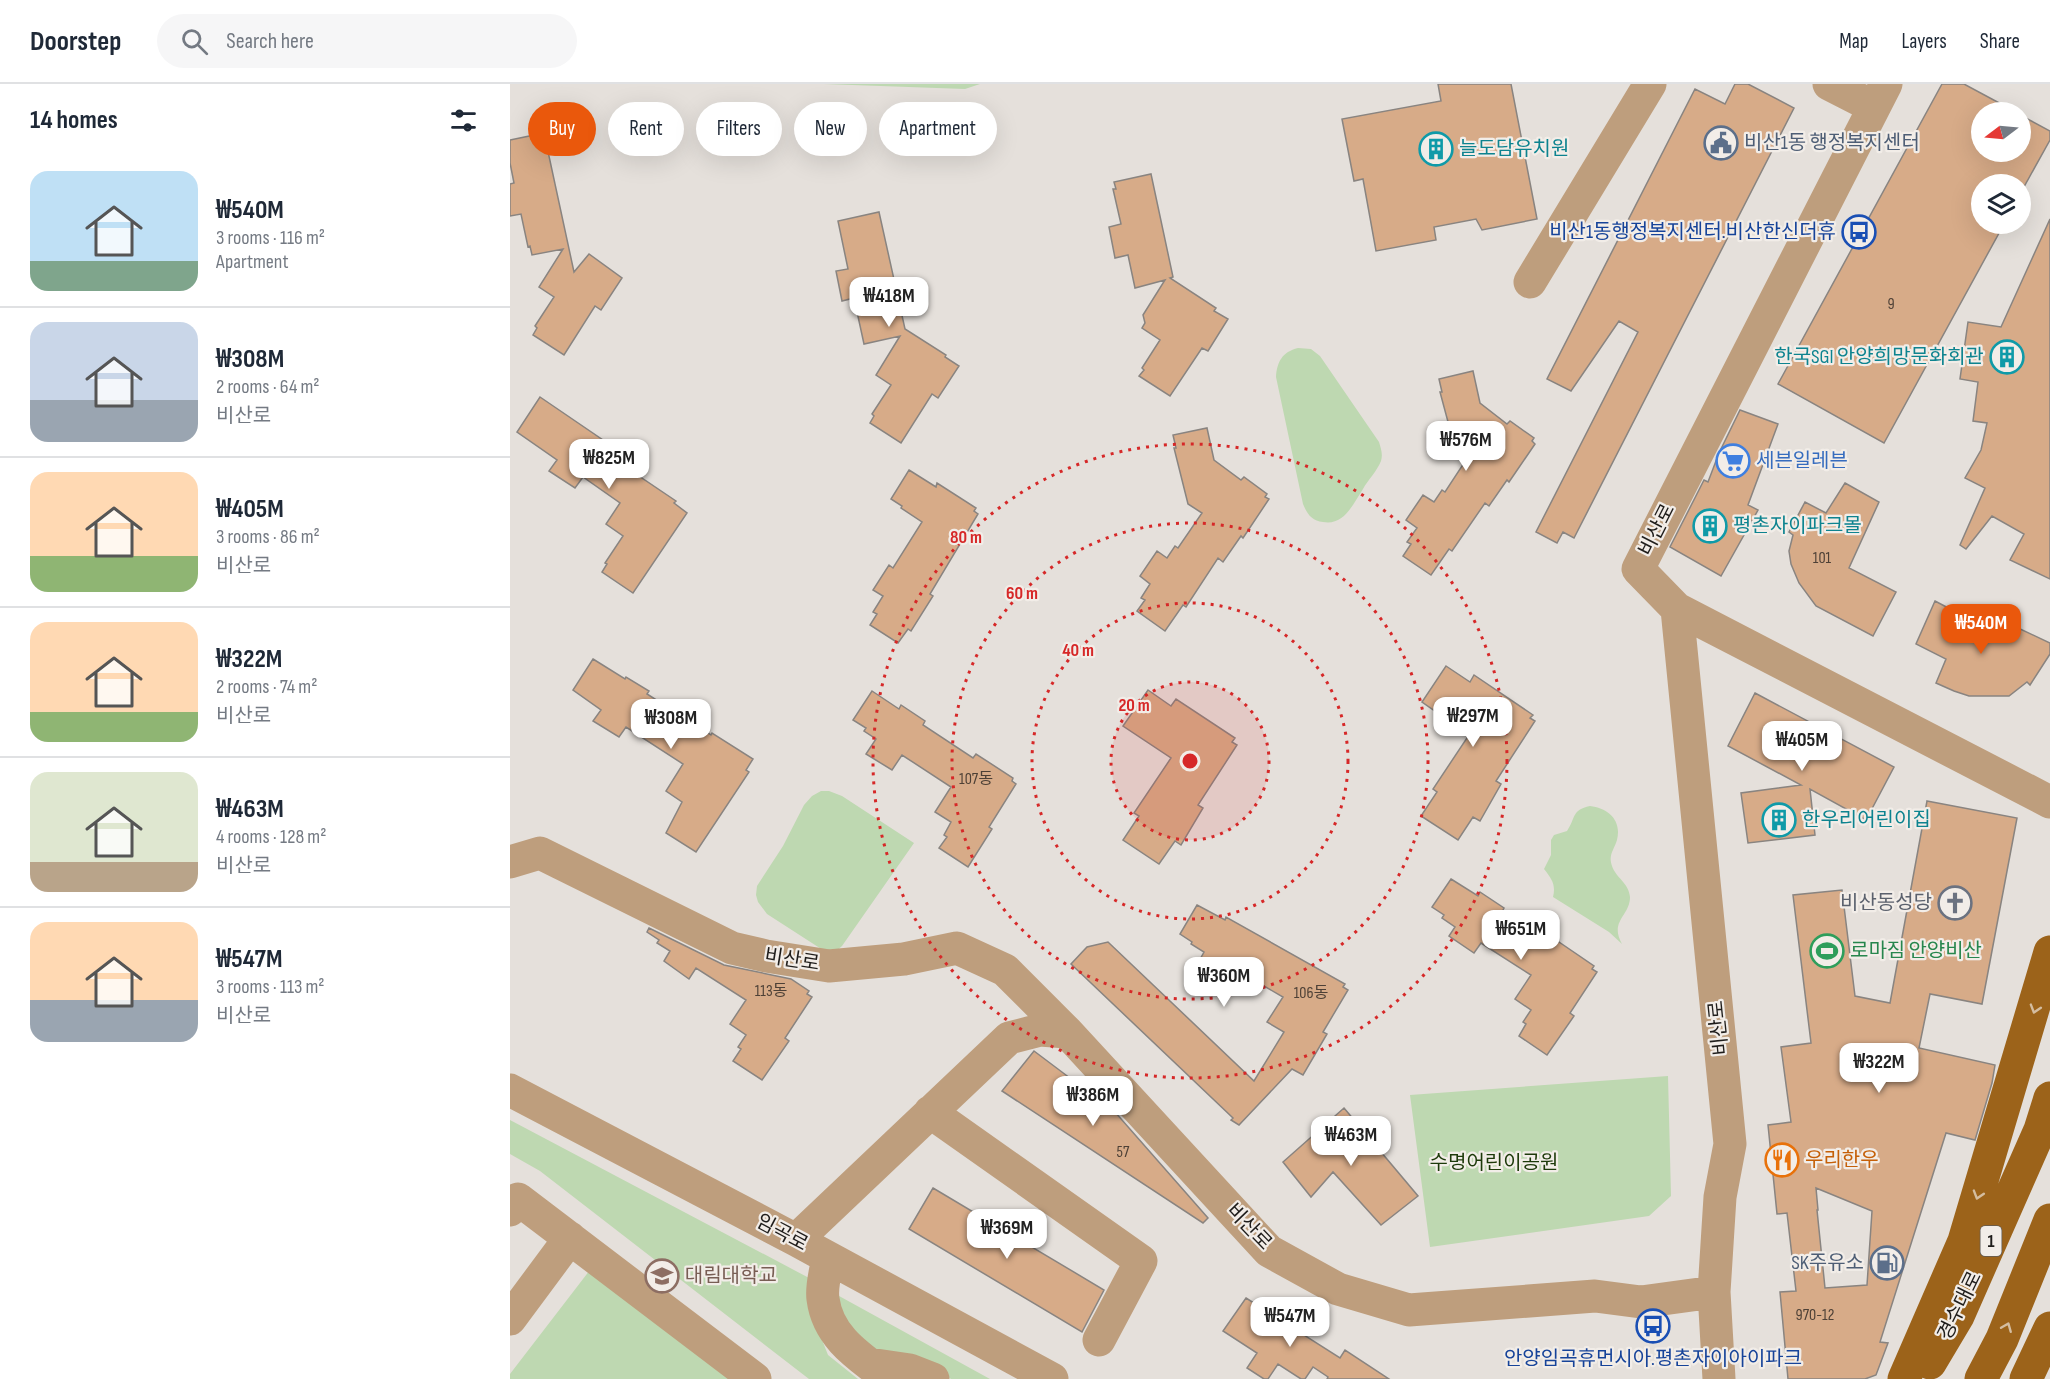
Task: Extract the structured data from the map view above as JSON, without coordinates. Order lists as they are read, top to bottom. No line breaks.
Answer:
{"streets":{"main road":["1","경수대로"],"street":["비산로","임곡로"]},"parks":["수명어린이공원"],"places":{"public building":["비산1동 행정복지센터"],"building":["늘도담유치원","한국SGI 안양희망문화회관","평촌자이파크몰","한우리어린이집"],"bus stop":["비산1동행정복지센터.비산한신더휴","안양임곡휴먼시아.평촌자이아이파크"],"supermarket":["세븐일레븐"],"church":["비산동성당"],"sports":["로마짐 안양비산"],"restaurant":["우리한우"],"fuel station":["SK주유소"],"school or university":["대림대학교"]},"house_numbers":["9","101","107동","113동","106동","57","970-12"],"north":"left","page":{"header":"Doorstep","search":"Search here","nav":["Map","Layers","Share"],"heading":"14 homes","chip":["Buy","Rent","Filters","New","Apartment"],"list":[{"name":"₩540M","note":"3 rooms · 116 m² · Apartment"},{"name":"₩308M","note":"2 rooms · 64 m² · 비산로"},{"name":"₩405M","note":"3 rooms · 86 m² · 비산로"},{"name":"₩322M","note":"2 rooms · 74 m² · 비산로"},{"name":"₩463M","note":"4 rooms · 128 m² · 비산로"},{"name":"₩547M","note":"3 rooms · 113 m² · 비산로"}],"price":["₩418M","₩576M","₩825M","₩540M","₩297M","₩308M","₩405M","₩651M","₩360M","₩322M","₩386M","₩463M","₩369M","₩547M"]},"rings":["80 m","60 m","40 m","20 m"]}
